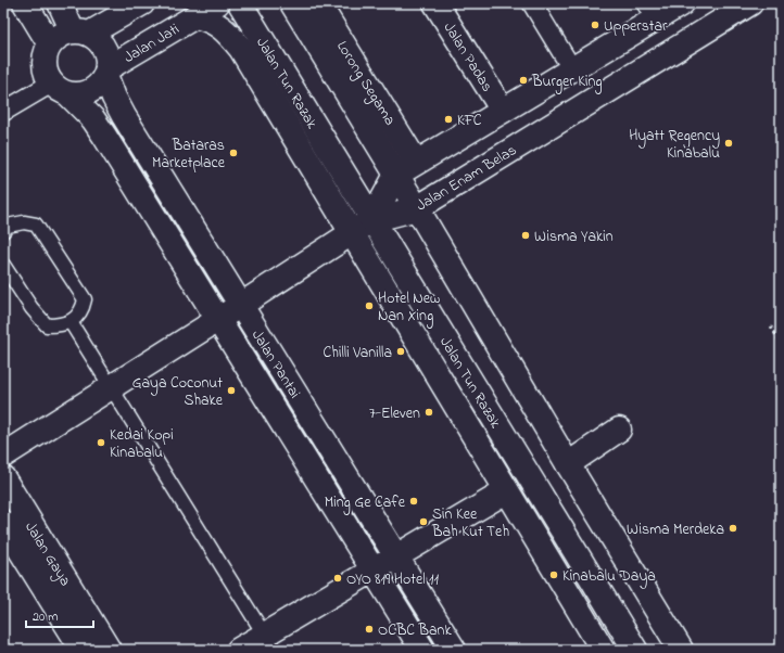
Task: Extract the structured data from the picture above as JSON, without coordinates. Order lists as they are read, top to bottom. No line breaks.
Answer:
{"streets":{"main road":["Jalan Jati","Jalan Padas","Jalan Tun Razak","Lorong Segama","Jalan Enam Belas","Jalan Pantai","Jalan Gaya"]},"crossings":[["Jalan Jati","Jalan Pantai"],["Jalan Tun Razak","Jalan Enam Belas"]],"places":["Upperstar","Burger King","KFC","Hyatt Regency Kinabalu","Bataras Marketplace","Wisma Yakin","Hotel New Nan Xing","Chilli Vanilla","Gaya Coconut Shake","7-Eleven","Kedai Kopi Kinabalu","Ming Ge Cafe","Sin Kee Bah Kut Teh","Wisma Merdeka","Kinabalu Daya","OYO 819 Hotel 11","OCBC Bank"],"scale_bar":"20 m"}
